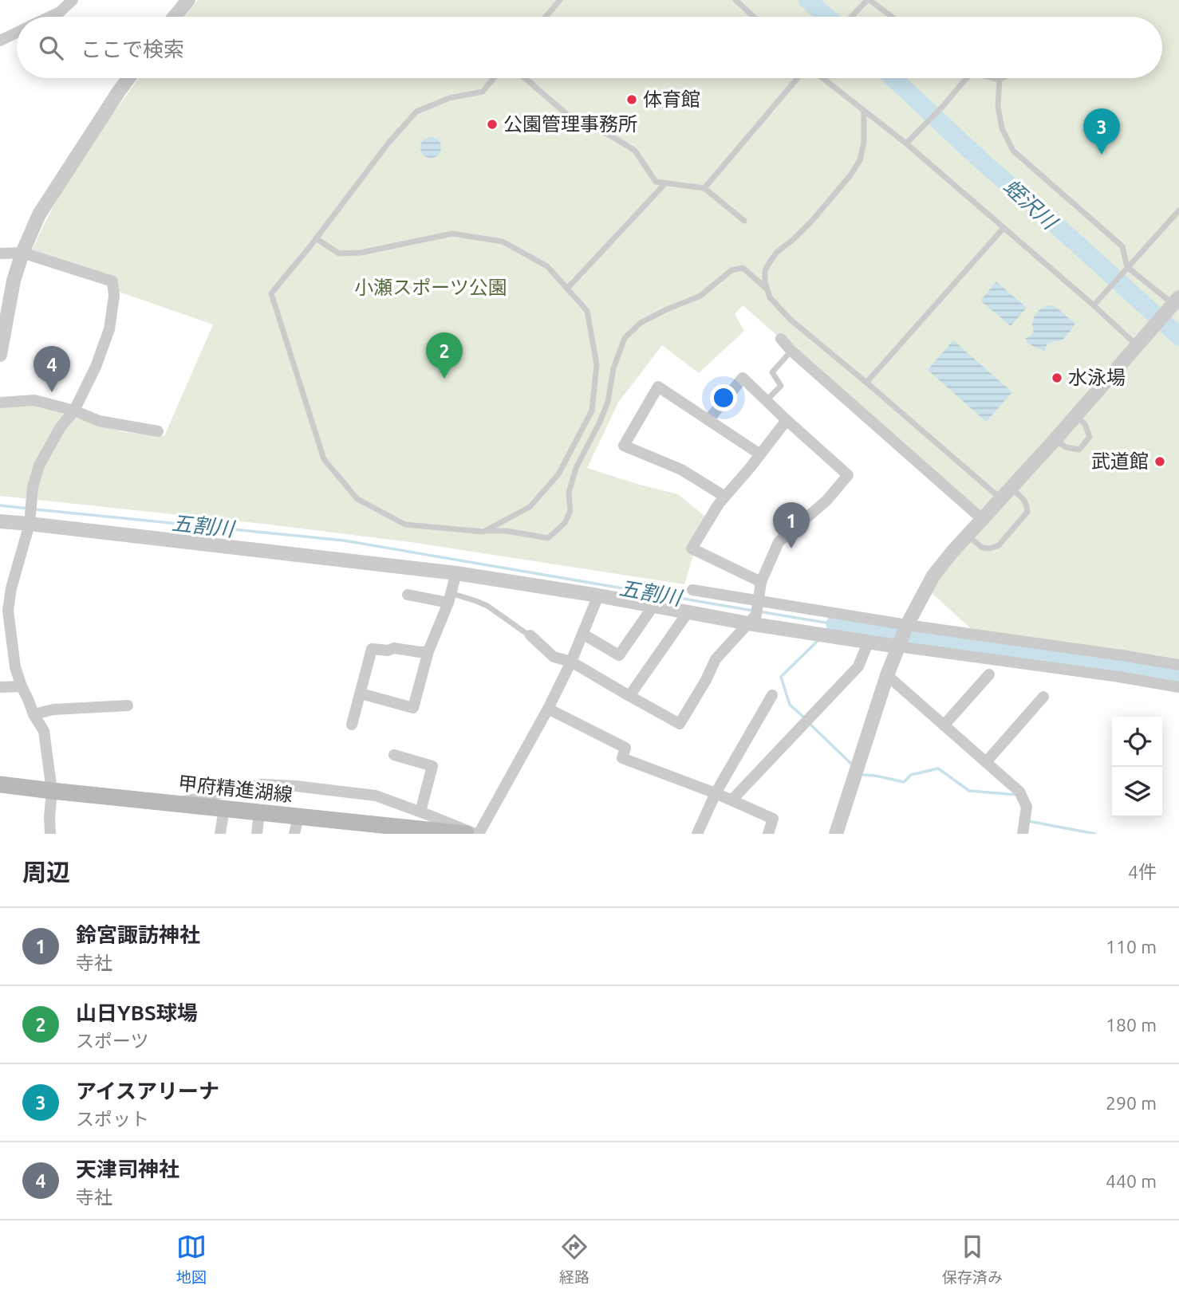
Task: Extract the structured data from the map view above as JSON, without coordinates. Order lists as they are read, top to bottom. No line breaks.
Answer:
{"streets":{"main road":["甲府精進湖線"]},"water":["蛭沢川","五割川"],"parks":["小瀬スポーツ公園"],"places":["体育館","公園管理事務所","水泳場","武道館"],"page":{"search":"ここで検索","pins":["3","2","4","1"],"heading":["周辺","4件"],"list":[{"mark":"1","name":"鈴宮諏訪神社","note":"寺社","value":"110 m"},{"mark":"2","name":"山日YBS球場","note":"スポーツ","value":"180 m"},{"mark":"3","name":"アイスアリーナ","note":"スポット","value":"290 m"},{"mark":"4","name":"天津司神社","note":"寺社","value":"440 m"}],"nav":["地図","経路","保存済み"]}}
